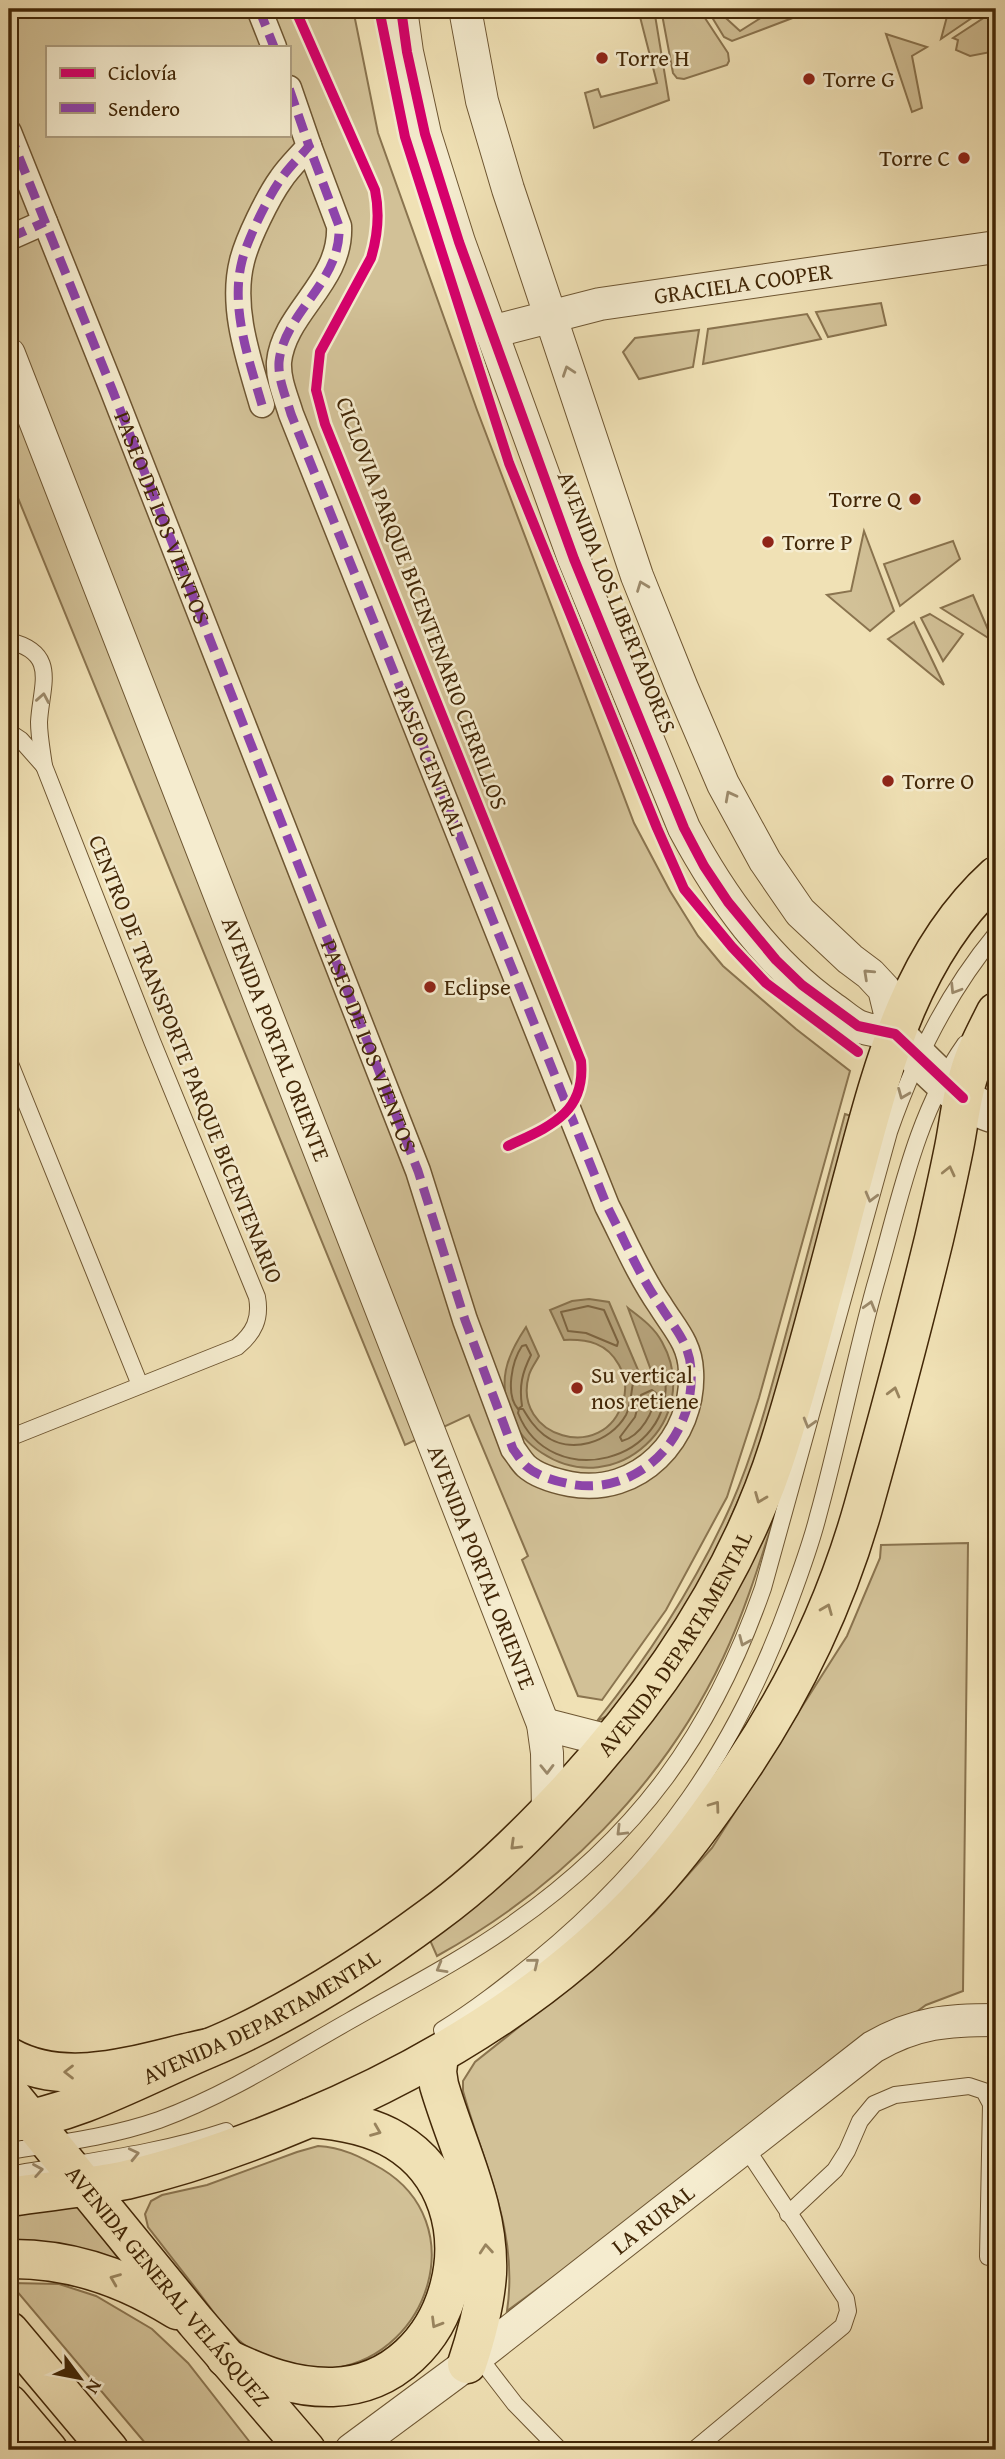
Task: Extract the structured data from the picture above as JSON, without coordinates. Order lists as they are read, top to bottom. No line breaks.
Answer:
{"streets":{"main road":["AVENIDA DEPARTAMENTAL","AVENIDA GENERAL VELÁSQUEZ"],"street":["GRACIELA COOPER","PASEO DE LOS VIENTOS","AVENIDA LOS LIBERTADORES","PASEO CENTRAL","AVENIDA PORTAL ORIENTE","LA RURAL"],"lane":["CENTRO DE TRANSPORTE PARQUE BICENTENARIO"],"cycle path":["CICLOVIA PARQUE BICENTENARIO CERRILLOS"]},"crossings":[["GRACIELA COOPER","AVENIDA LOS LIBERTADORES"],["PASEO DE LOS VIENTOS","PASEO CENTRAL"],["AVENIDA LOS LIBERTADORES","AVENIDA DEPARTAMENTAL"],["AVENIDA PORTAL ORIENTE","AVENIDA DEPARTAMENTAL"],["AVENIDA DEPARTAMENTAL","AVENIDA GENERAL VELÁSQUEZ"]],"places":["Torre H","Torre G","Torre C","Torre Q","Torre P","Torre O","Eclipse","Su vertical nos retiene"],"legend":["Ciclovía","Sendero"],"north":"bottom right"}
